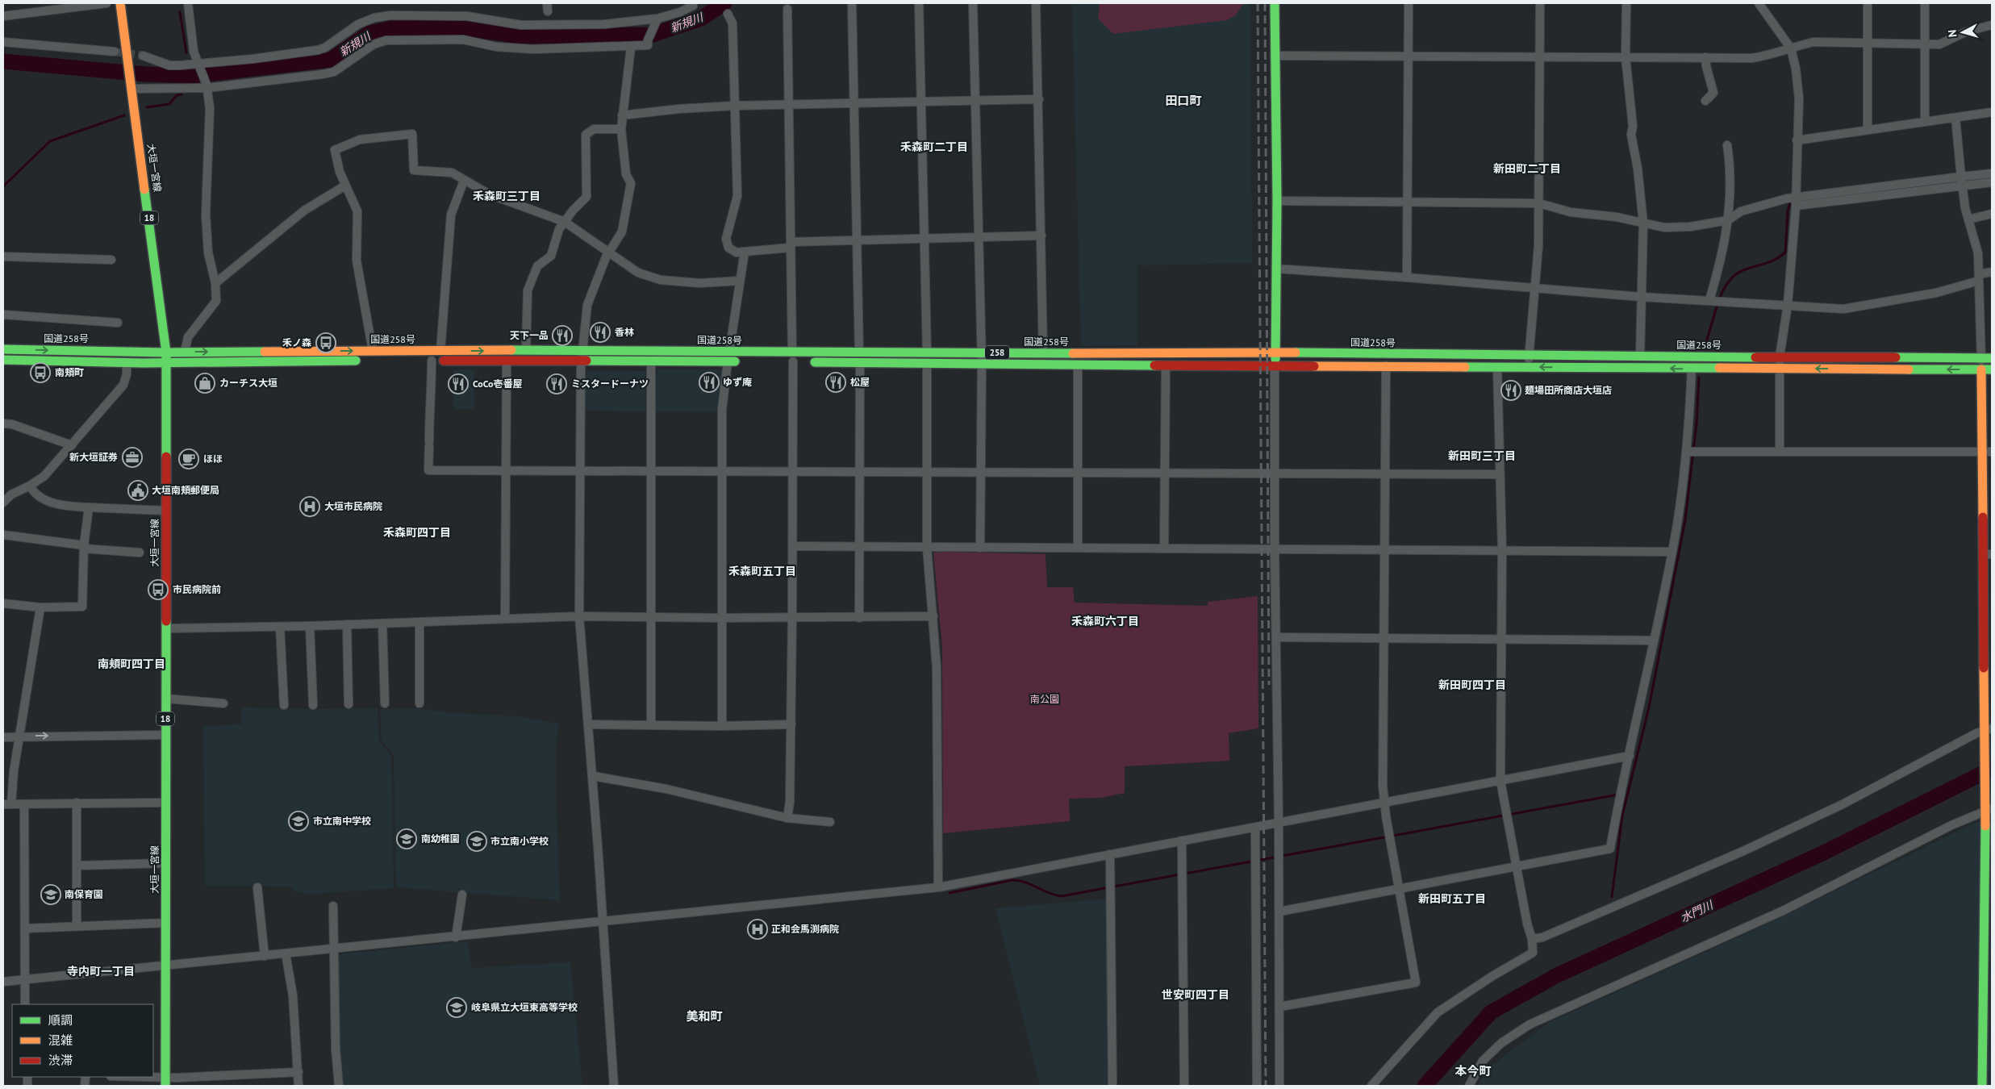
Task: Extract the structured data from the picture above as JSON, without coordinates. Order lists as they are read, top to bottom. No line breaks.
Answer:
{"streets":{"main road":["大垣一宮線","18","国道258号","258"]},"crossings":[["大垣一宮線","国道258号"]],"districts":["田口町","禾森町二丁目","新田町二丁目","禾森町三丁目","新田町三丁目","禾森町四丁目","禾森町五丁目","禾森町六丁目","南頬町四丁目","新田町四丁目","新田町五丁目","寺内町一丁目","世安町四丁目","美和町","本今町"],"water":["新規川","水門川"],"parks":["南公園"],"places":{"restaurant":["香林","天下一品","ゆず庵","松屋","CoCo壱番屋","ミスタードーナツ","麺場田所商店大垣店"],"bus stop":["禾ノ森","南頬町","市民病院前"],"shop":["カーチス大垣"],"office":["新大垣証券"],"cafe":["ほほ"],"public building":["大垣南頬郵便局"],"hospital":["大垣市民病院","正和会馬渕病院"],"school or university":["市立南中学校","南幼稚園","市立南小学校","南保育園","岐阜県立大垣東高等学校"]},"legend":["順調","混雑","渋滞"],"north":"left"}
